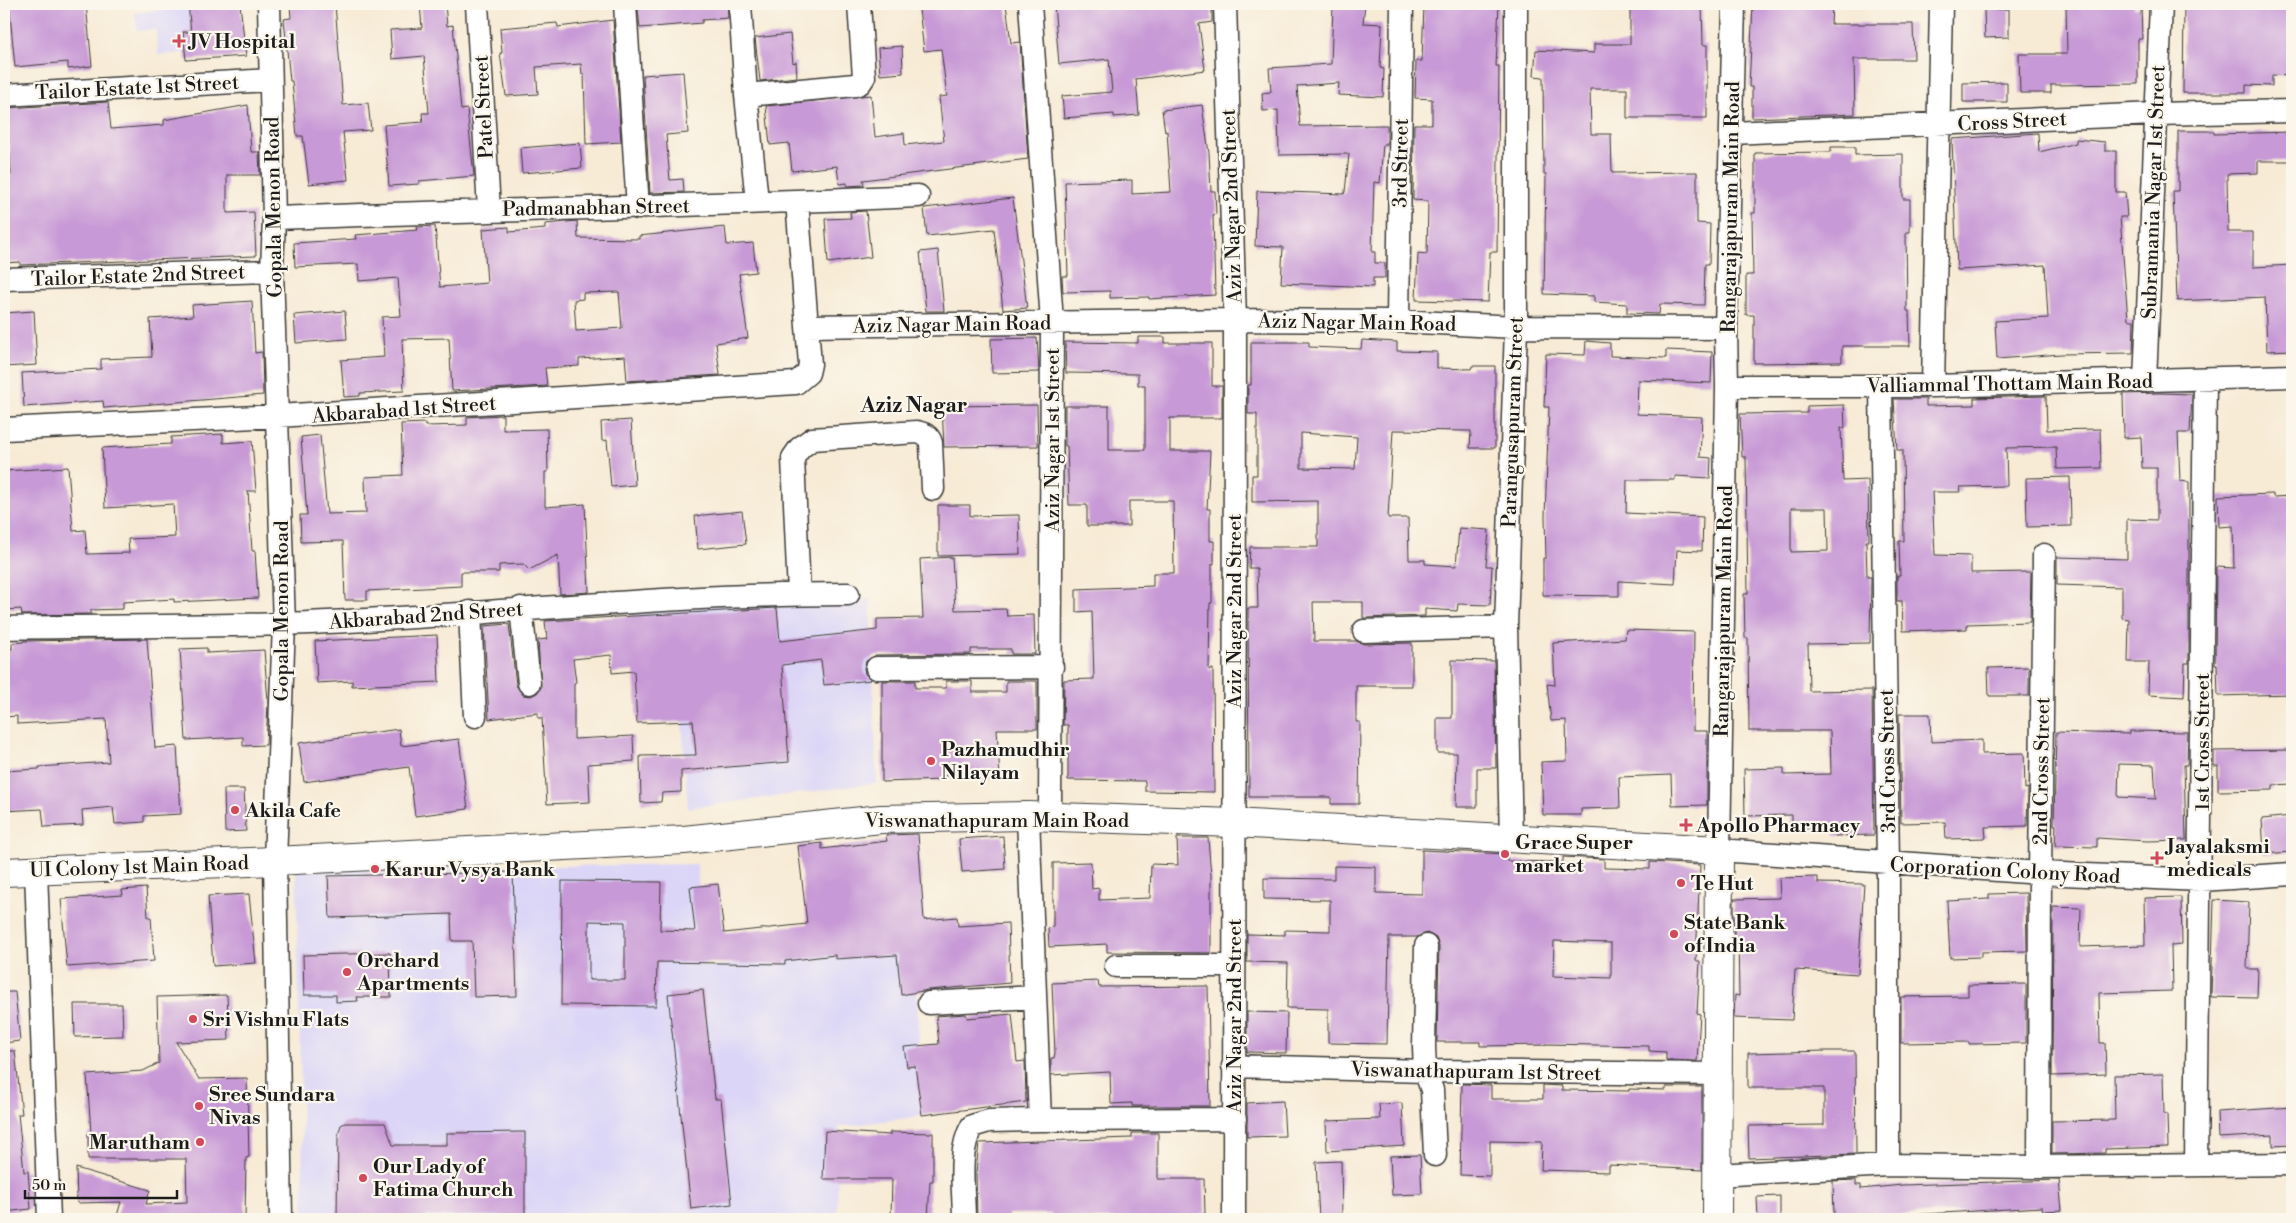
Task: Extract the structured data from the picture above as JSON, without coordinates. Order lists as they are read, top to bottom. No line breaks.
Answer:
{"streets":{"main road":["Rangarajapuram Main Road","Viswanathapuram Main Road","UI Colony 1st Main Road"],"street":["Tailor Estate 1st Street","Patel Street","Cross Street","3rd Street","Subramania Nagar 1st Street","Aziz Nagar 2nd Street","Gopala Menon Road","Padmanabhan Street","Tailor Estate 2nd Street","Aziz Nagar Main Road","Valliammal Thottam Main Road","Akbarabad 1st Street","Parangusapuram Street","Aziz Nagar 1st Street","Akbarabad 2nd Street","1st Cross Street","3rd Cross Street","2nd Cross Street","Corporation Colony Road","Viswanathapuram 1st Street"]},"crossings":[["Tailor Estate 1st Street","Gopala Menon Road"],["Patel Street","Padmanabhan Street"],["Cross Street","Subramania Nagar 1st Street"],["Cross Street","Rangarajapuram Main Road"],["3rd Street","Aziz Nagar Main Road"],["Subramania Nagar 1st Street","Valliammal Thottam Main Road"],["Aziz Nagar 2nd Street","Aziz Nagar Main Road"],["Aziz Nagar 2nd Street","Viswanathapuram Main Road"],["Aziz Nagar 2nd Street","Viswanathapuram 1st Street"],["Gopala Menon Road","Padmanabhan Street"],["Gopala Menon Road","Tailor Estate 2nd Street"],["Gopala Menon Road","Akbarabad 1st Street"],["Gopala Menon Road","Akbarabad 2nd Street"],["Gopala Menon Road","Viswanathapuram Main Road"],["Gopala Menon Road","UI Colony 1st Main Road"],["Rangarajapuram Main Road","Aziz Nagar Main Road"],["Rangarajapuram Main Road","Valliammal Thottam Main Road"],["Rangarajapuram Main Road","Viswanathapuram Main Road"],["Rangarajapuram Main Road","Corporation Colony Road"],["Rangarajapuram Main Road","Viswanathapuram 1st Street"],["Aziz Nagar Main Road","Akbarabad 1st Street"],["Aziz Nagar Main Road","Parangusapuram Street"],["Aziz Nagar Main Road","Aziz Nagar 1st Street"],["Valliammal Thottam Main Road","1st Cross Street"],["Valliammal Thottam Main Road","3rd Cross Street"],["Parangusapuram Street","Viswanathapuram Main Road"],["Aziz Nagar 1st Street","Viswanathapuram Main Road"],["1st Cross Street","Corporation Colony Road"],["3rd Cross Street","Corporation Colony Road"],["2nd Cross Street","Corporation Colony Road"],["Viswanathapuram Main Road","UI Colony 1st Main Road"],["Viswanathapuram Main Road","Corporation Colony Road"]],"districts":["Aziz Nagar"],"places":{"health":["JV Hospital","Apollo Pharmacy","Jayalaksmi medicals"],"other":["Pazhamudhir Nilayam","Akila Cafe","Grace Super market","Karur Vysya Bank","Te Hut","State Bank of India","Orchard Apartments","Sri Vishnu Flats","Sree Sundara Nivas","Marutham","Our Lady of Fatima Church"]},"scale_bar":"50 m"}
